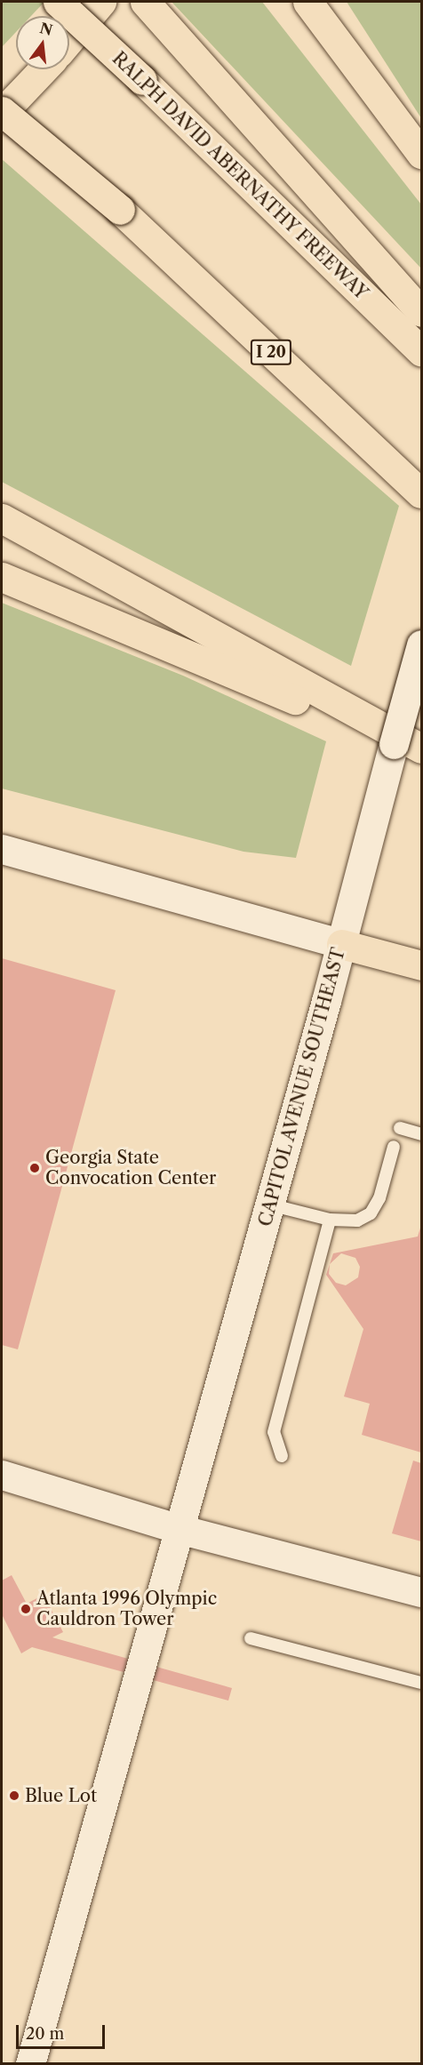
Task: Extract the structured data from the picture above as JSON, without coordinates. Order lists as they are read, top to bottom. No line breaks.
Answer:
{"streets":{"highway":["RALPH DAVID ABERNATHY FREEWAY","I 20"],"main road":["CAPITOL AVENUE SOUTHEAST"]},"places":["Georgia State Convocation Center","Atlanta 1996 Olympic Cauldron Tower","Blue Lot"],"scale_bar":"20 m","north":"top"}
